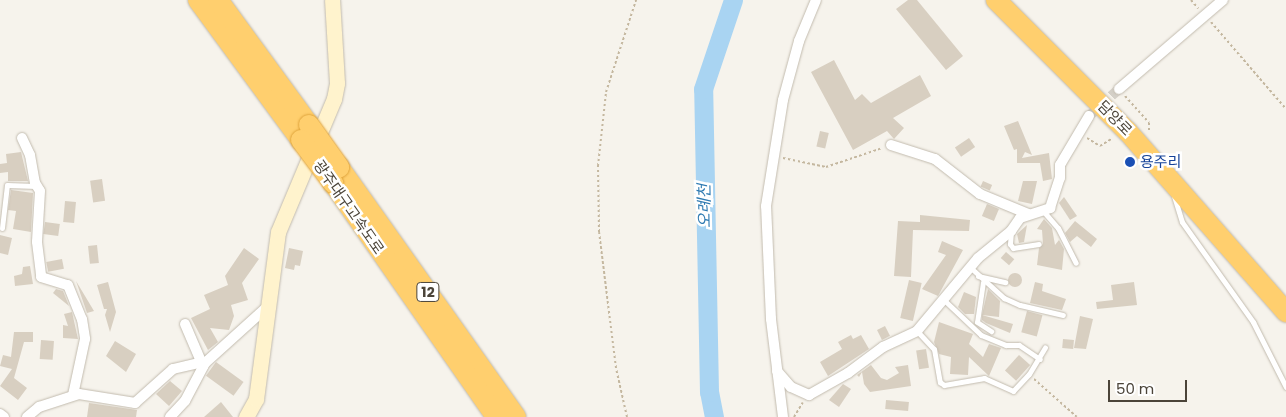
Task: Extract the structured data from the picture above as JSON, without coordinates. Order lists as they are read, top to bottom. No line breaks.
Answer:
{"streets":{"highway":["담양로","광주대구고속도로","12"]},"water":["오례천"],"places":["용주리"],"scale_bar":"50 m"}
